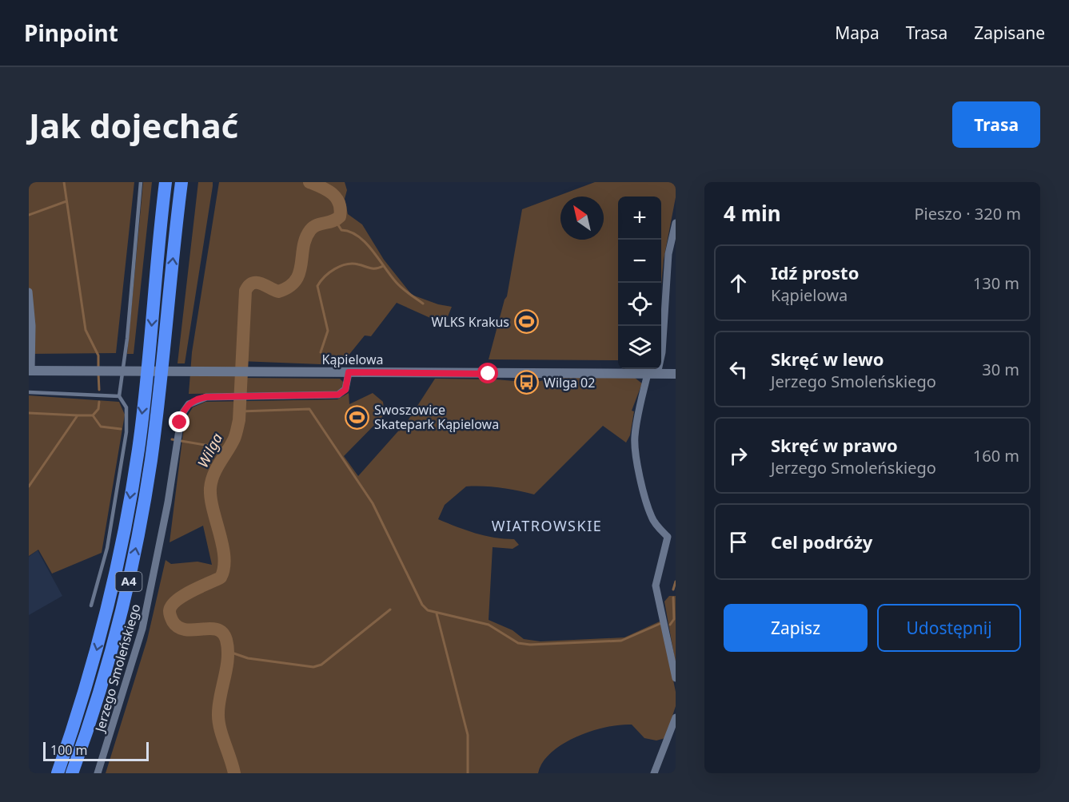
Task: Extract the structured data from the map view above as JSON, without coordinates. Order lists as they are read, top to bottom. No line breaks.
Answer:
{"streets":{"highway":["A4"],"street":["Kąpielowa","Jerzego Smoleńskiego"]},"crossings":[["Kąpielowa","Jerzego Smoleńskiego"]],"districts":["WIATROWSKIE"],"water":["Wilga"],"places":{"sports":["WLKS Krakus","Swoszowice Skatepark Kąpielowa"],"bus stop":["Wilga 02"]},"scale_bar":"100 m","north":"top left","page":{"header":"Pinpoint","nav":["Mapa","Trasa","Zapisane"],"buttons":["Trasa",["Zapisz","Udostępnij"]],"title":"Jak dojechać","heading":["4 min","Pieszo · 320 m"],"map_buttons":["+","−"],"list":[["Idź prosto","Kąpielowa","130 m"],["Skręć w lewo","Jerzego Smoleńskiego","30 m"],["Skręć w prawo","Jerzego Smoleńskiego","160 m"],"Cel podróży"],"scale":"100 m"}}
